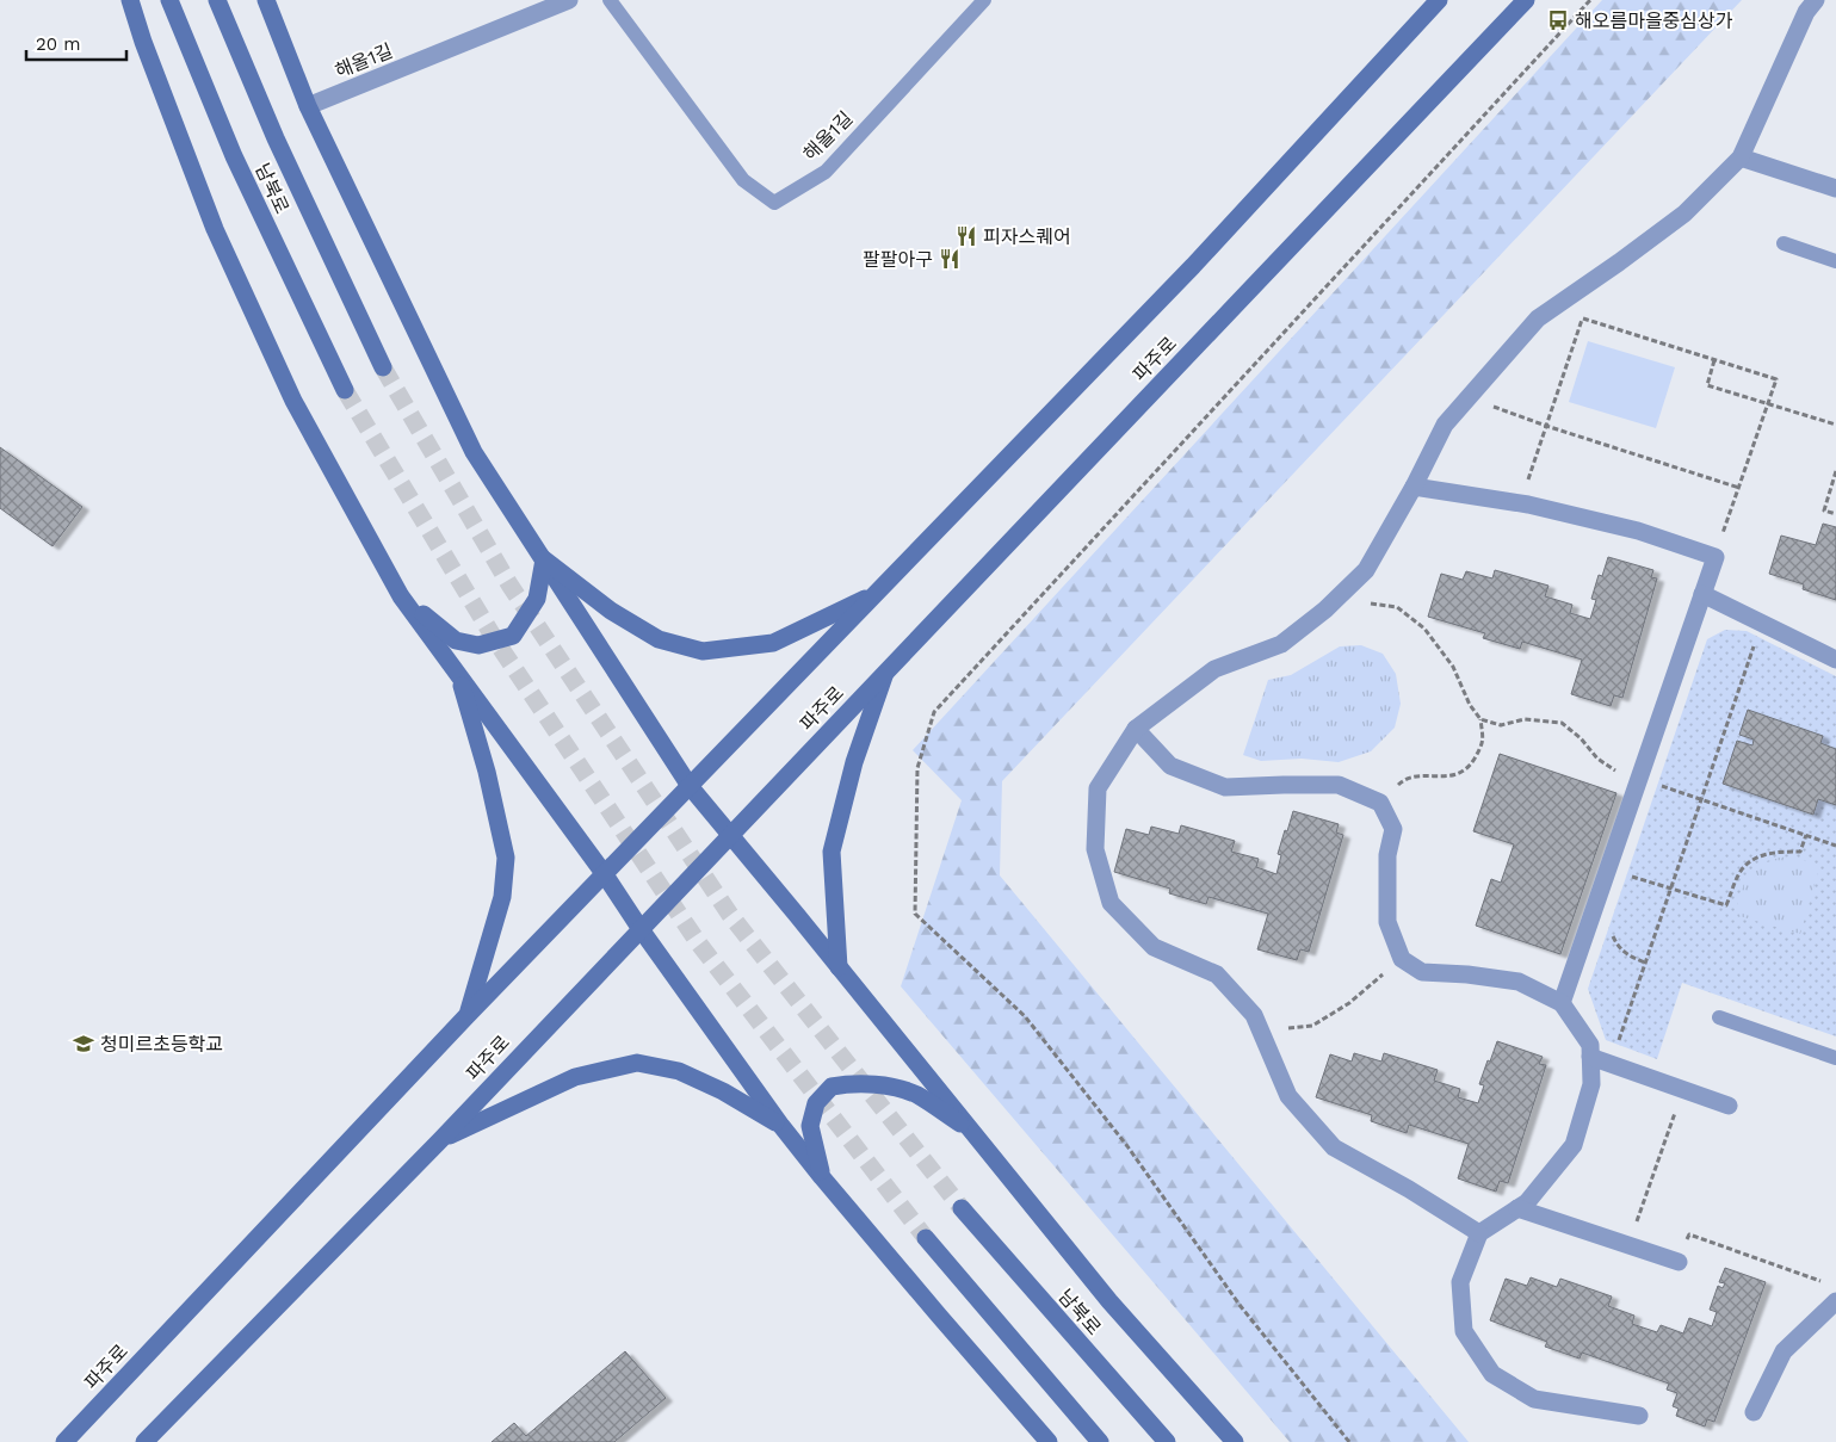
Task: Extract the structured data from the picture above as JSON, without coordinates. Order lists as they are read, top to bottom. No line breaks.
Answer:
{"streets":{"main road":["남북로","파주로"],"street":["해올1길"]},"places":{"bus stop":["해오름마을중심상가"],"restaurant":["피자스퀘어","팔팔아구"],"school or university":["청미르초등학교"]},"scale_bar":"20 m"}
